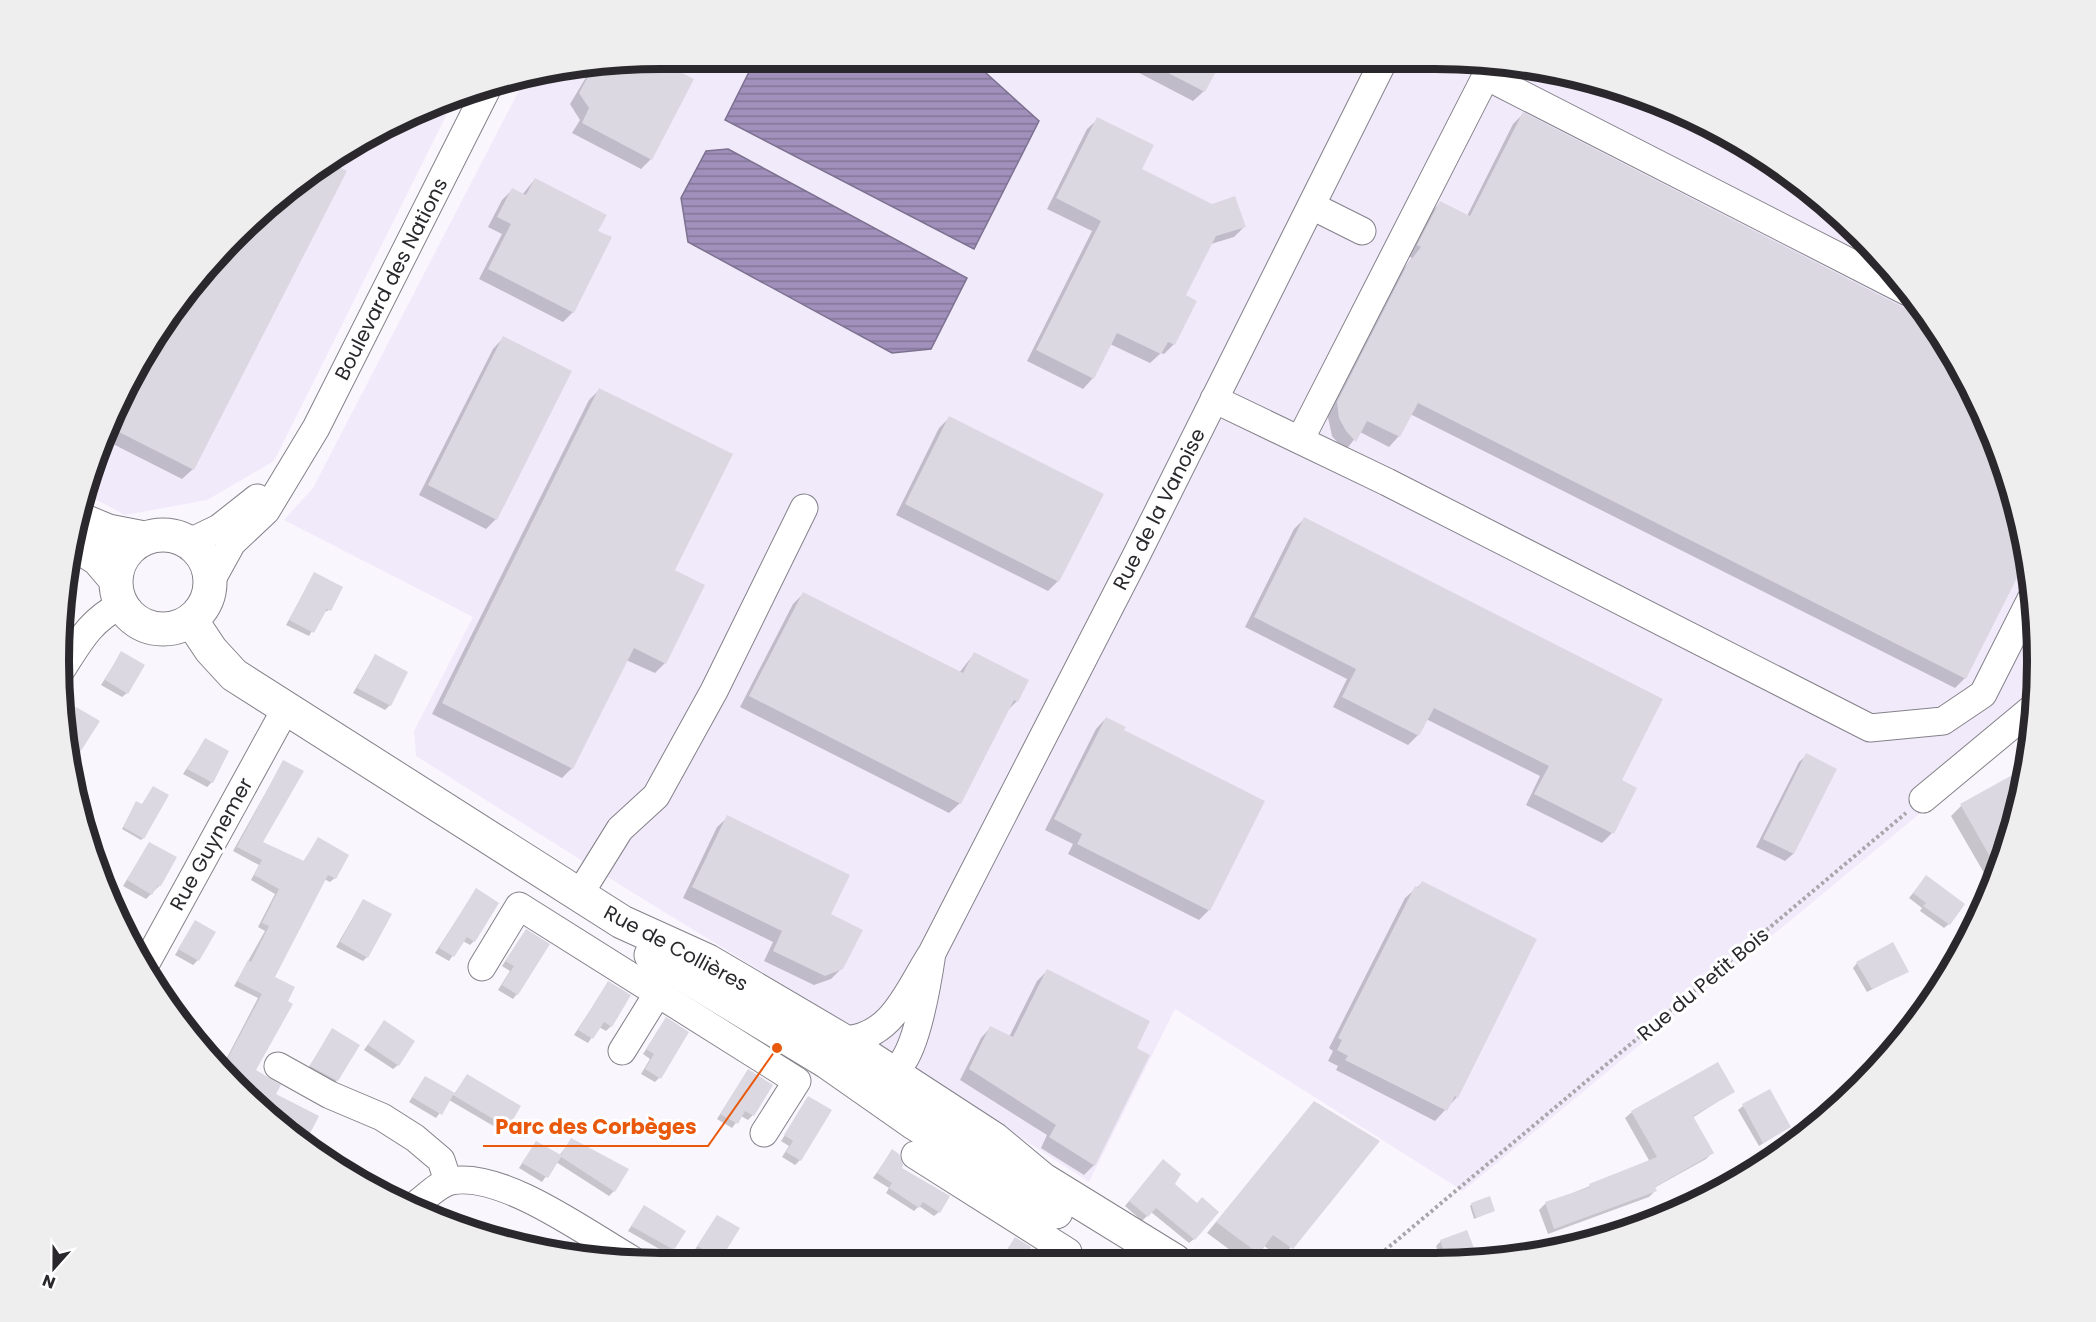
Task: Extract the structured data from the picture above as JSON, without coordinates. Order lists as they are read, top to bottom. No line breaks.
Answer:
{"streets":{"main road":["Rue de Collières"],"street":["Boulevard des Nations","Rue de la Vanoise","Rue Guynemer"],"path":["Rue du Petit Bois"]},"crossings":[["Boulevard des Nations","Rue de Collières"],["Rue de la Vanoise","Rue de Collières"],["Rue Guynemer","Rue de Collières"]],"places":["Parc des Corbèges"],"north":"bottom"}
